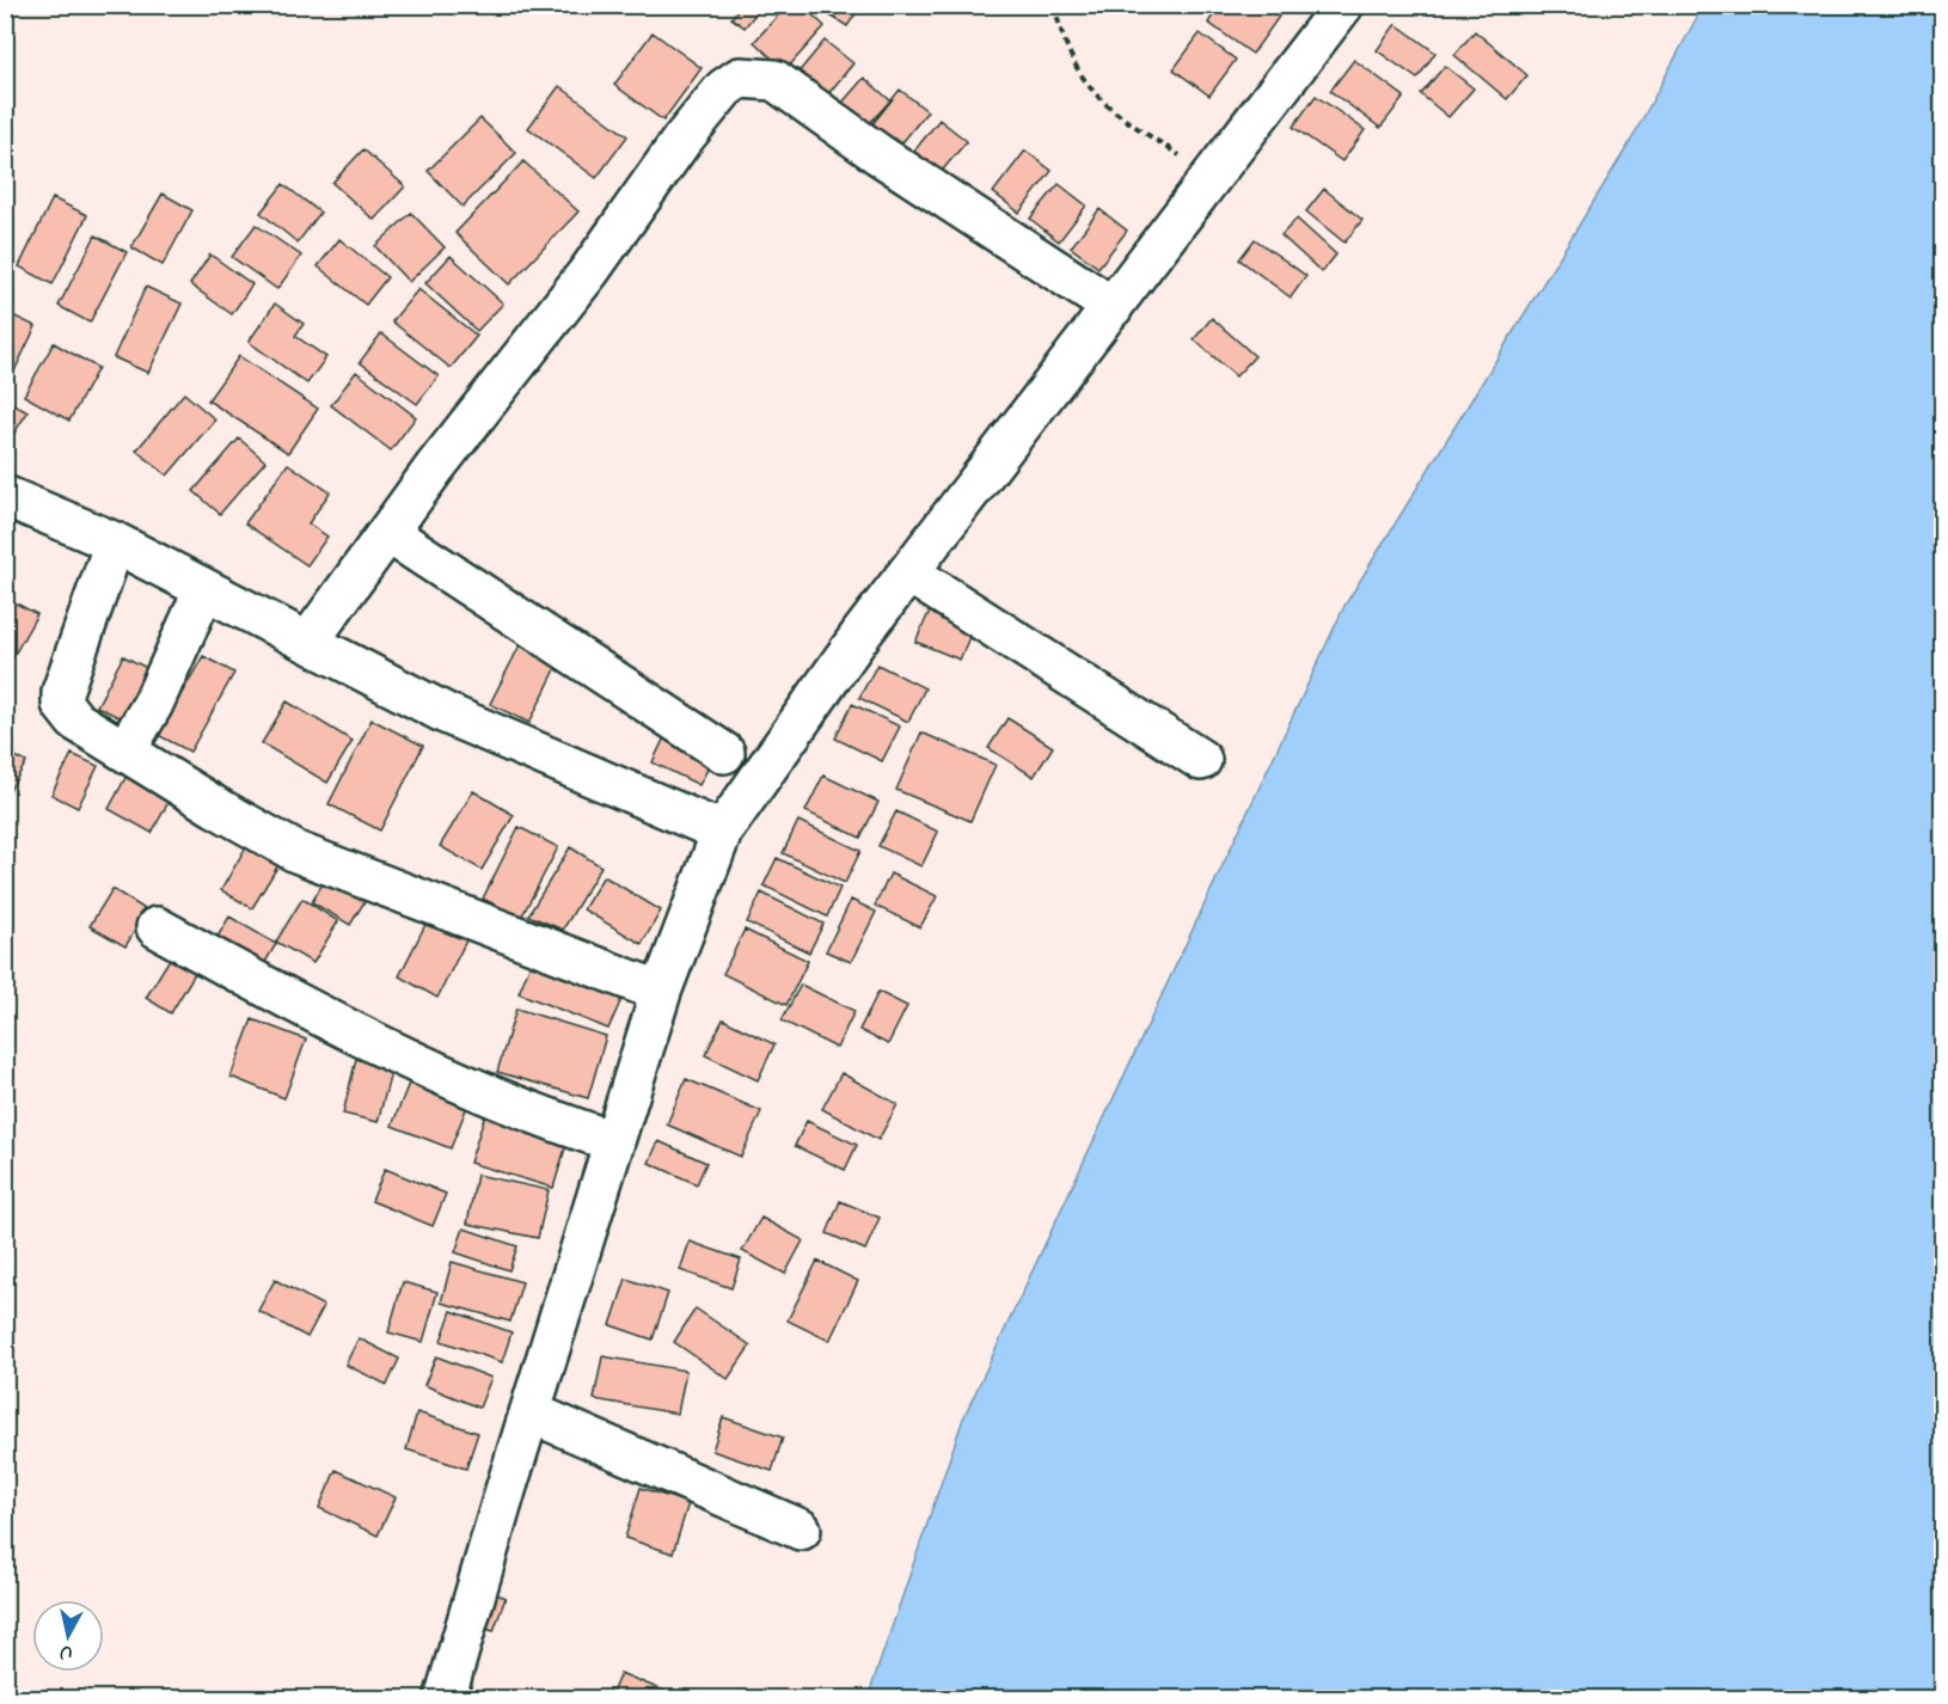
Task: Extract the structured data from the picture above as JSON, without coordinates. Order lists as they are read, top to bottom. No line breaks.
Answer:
{"north":"bottom"}
